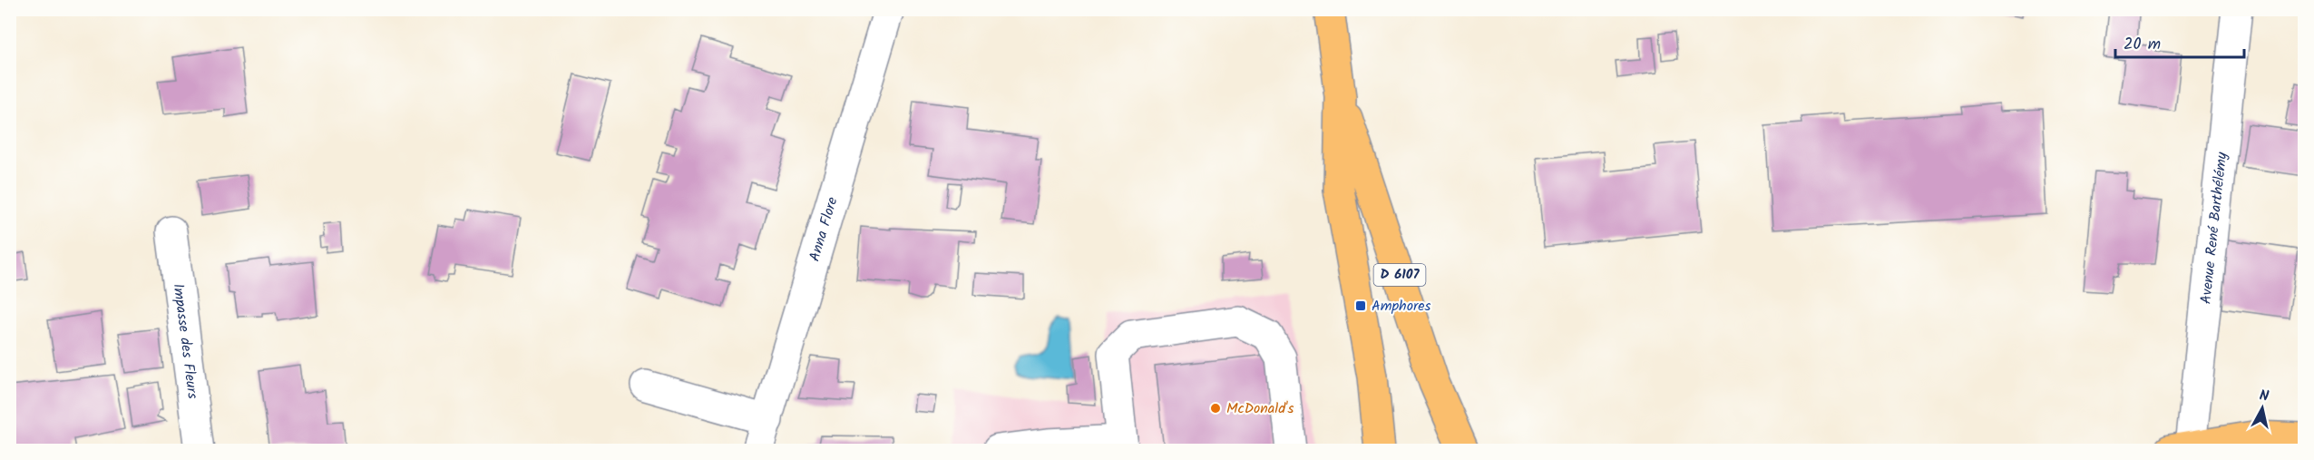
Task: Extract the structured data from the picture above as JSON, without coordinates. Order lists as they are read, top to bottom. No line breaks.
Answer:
{"streets":{"main road":["D 6107"],"street":["Avenue René Barthélémy","Anna Flore","Impasse des Fleurs"]},"places":{"transit":["Amphores"],"other":["McDonald's"]},"scale_bar":"20 m","north":"top"}
